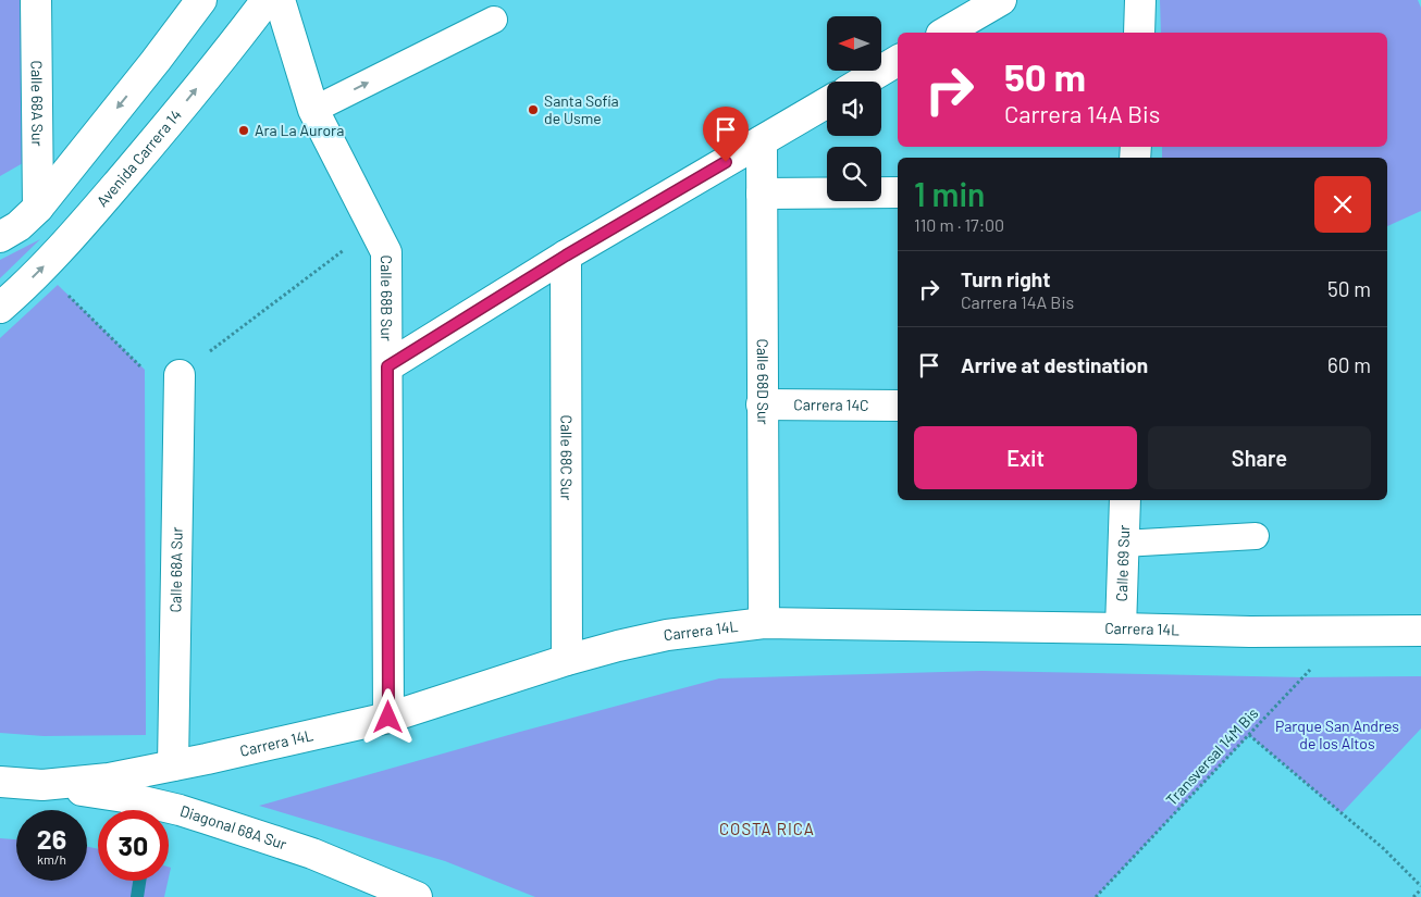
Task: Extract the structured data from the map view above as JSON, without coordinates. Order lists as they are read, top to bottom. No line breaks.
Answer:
{"streets":{"street":["Calle 68A Sur","Avenida Carrera 14","Calle 68B Sur","Calle 68D Sur","Carrera 14C","Calle 68C Sur","Calle 69 Sur","Carrera 14L","Diagonal 68A Sur"],"path":["Transversal 14M Bis"]},"crossings":[["Calle 68A Sur","Carrera 14L"],["Calle 68B Sur","Carrera 14L"],["Calle 68D Sur","Carrera 14C"],["Calle 68D Sur","Carrera 14L"],["Calle 68C Sur","Carrera 14L"],["Calle 69 Sur","Carrera 14L"],["Carrera 14L","Transversal 14M Bis"],["Carrera 14L","Diagonal 68A Sur"]],"districts":["COSTA RICA"],"parks":["Parque San Andres de los Altos"],"places":["Santa Sofía de Usme","Ara La Aurora"],"north":"left","page":{"turn":["50 m","Carrera 14A Bis"],"heading":["1 min","110 m · 17:00"],"list":[{"name":"Turn right","note":"Carrera 14A Bis","value":"50 m"},{"name":"Arrive at destination","value":"60 m"}],"buttons":["Exit","Share"],"speed":"26 km/h","limit":"30"}}
